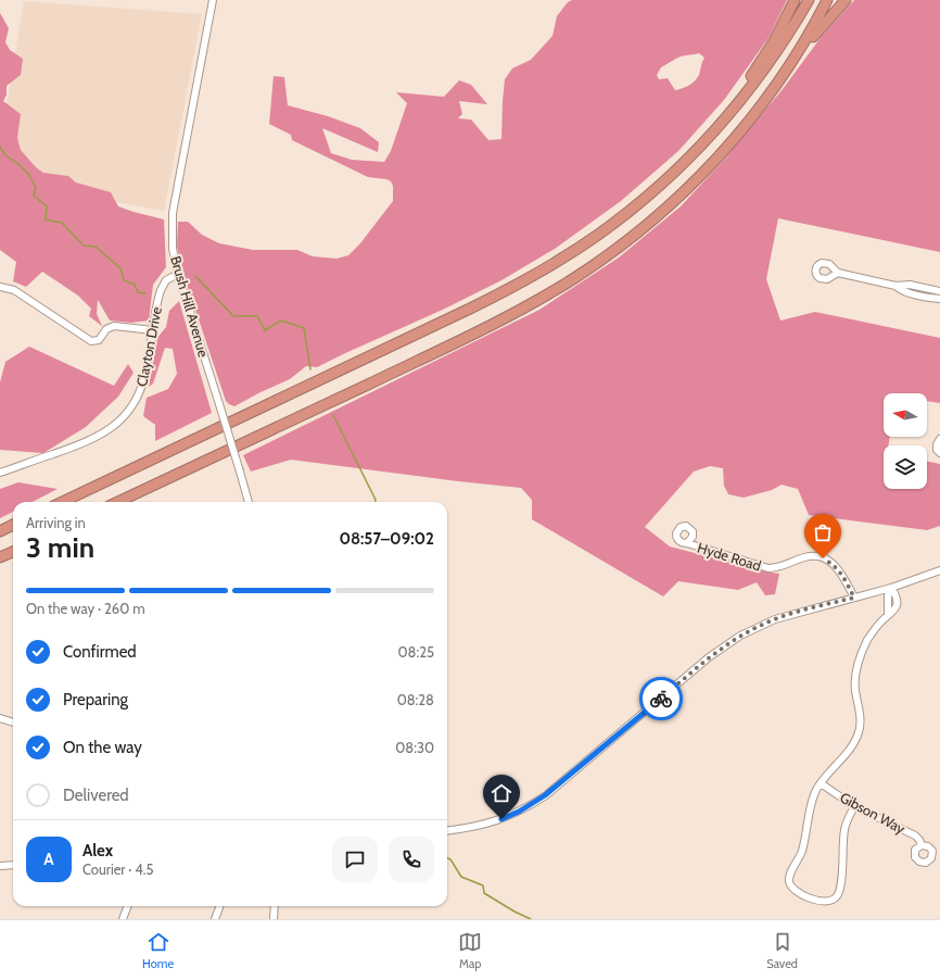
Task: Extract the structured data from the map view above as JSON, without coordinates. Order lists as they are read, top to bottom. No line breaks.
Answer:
{"streets":{"street":["Brush Hill Avenue","Clayton Drive","Hyde Road","Gibson Way"]},"crossings":[["Brush Hill Avenue","Clayton Drive"]],"north":"left","page":{"heading":["3 min","Arriving in","08:57–09:02"],"panel":["Alex","Courier · 4.5"],"bar":"On the way · 260 m","list":[["Confirmed","08:25"],["Preparing","08:28"],["On the way","08:30"],"Delivered"],"round":"A","tabs":["Home","Map","Saved"]}}
